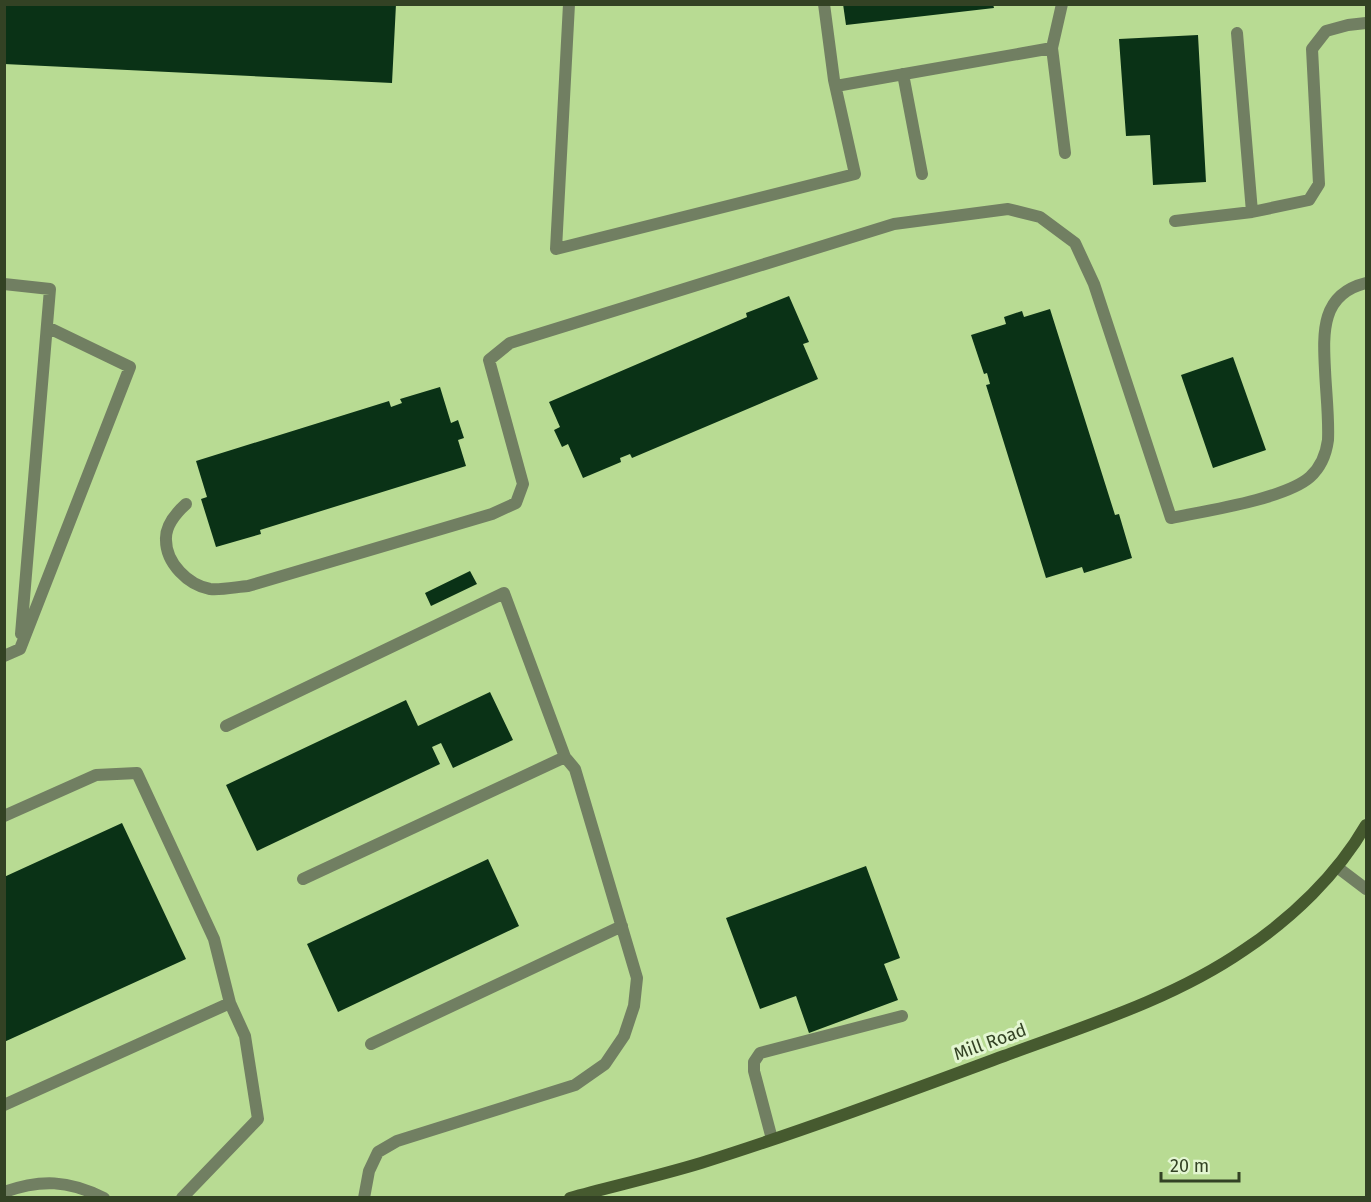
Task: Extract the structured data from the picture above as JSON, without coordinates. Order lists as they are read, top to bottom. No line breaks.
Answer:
{"streets":{"main road":["Mill Road"]},"scale_bar":"20 m"}
